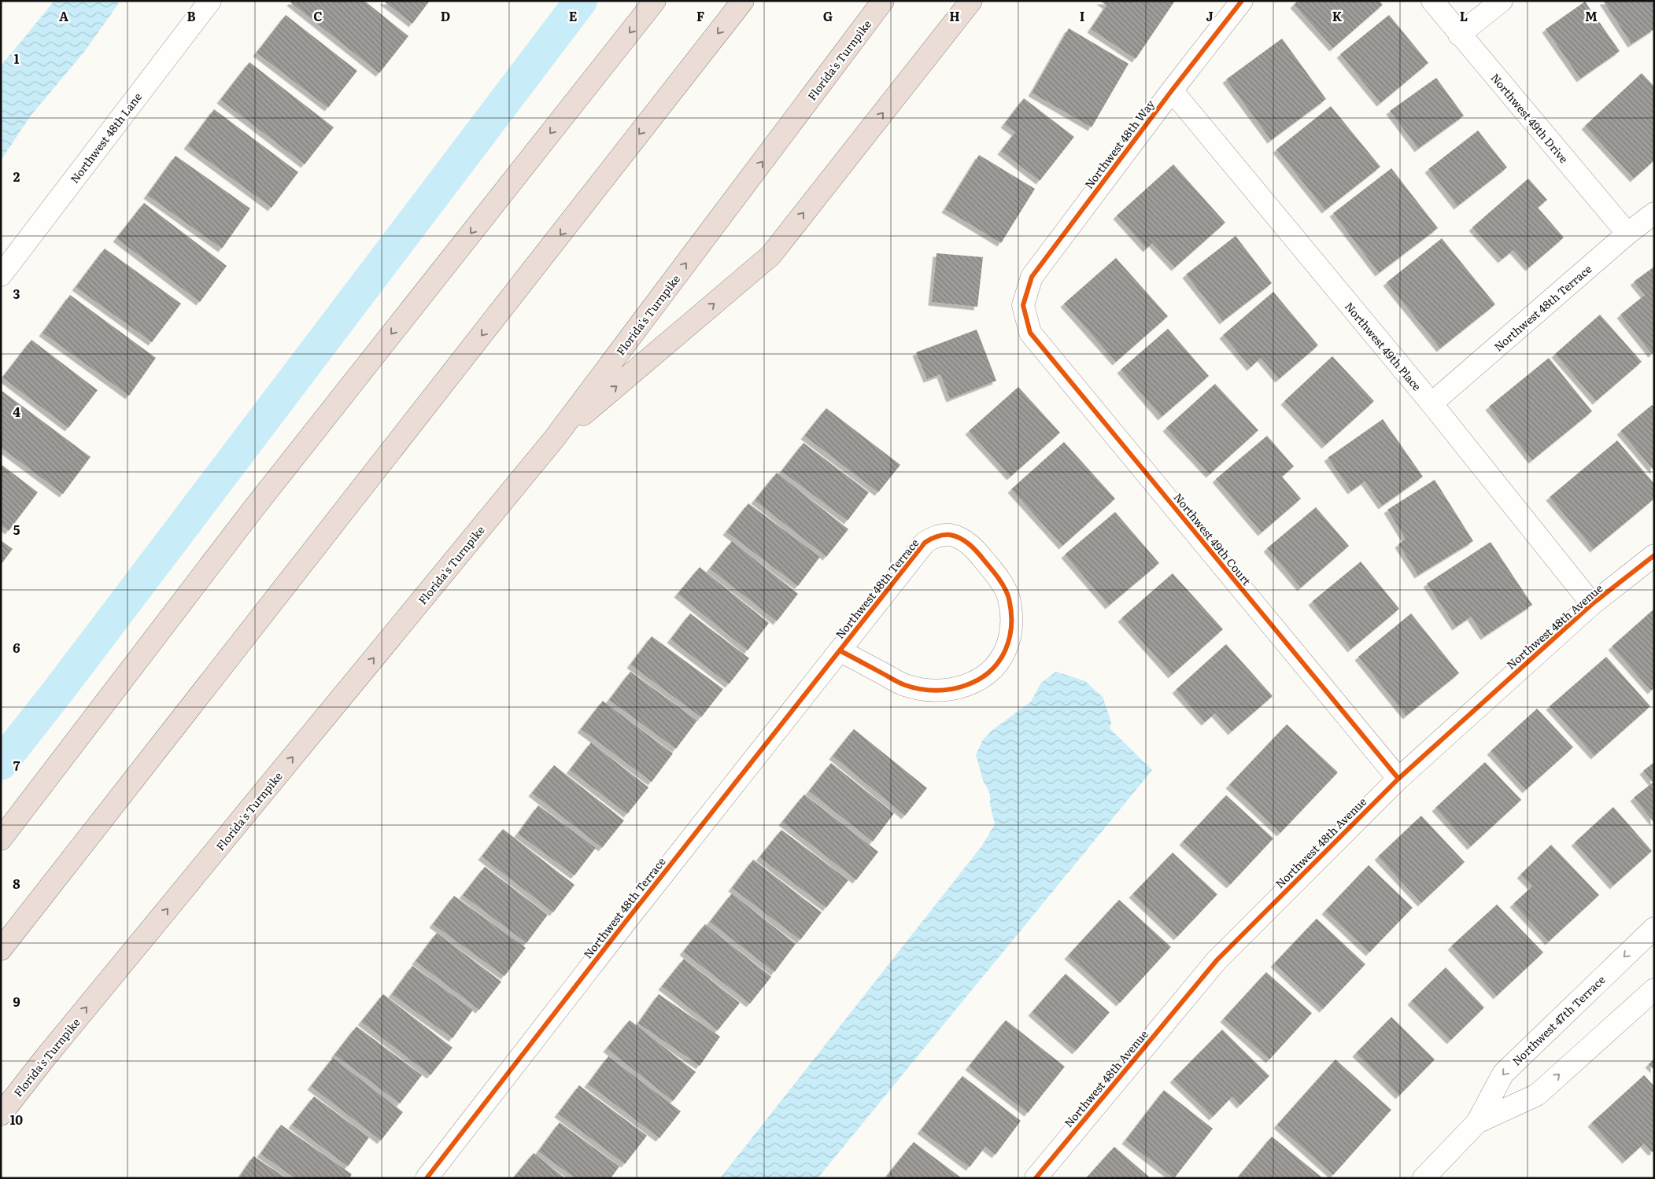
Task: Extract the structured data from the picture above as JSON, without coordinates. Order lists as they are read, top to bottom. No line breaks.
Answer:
{"streets":{"highway":["Florida's Turnpike"],"street":["Northwest 49th Drive","Northwest 48th Lane","Northwest 48th Way","Northwest 48th Terrace","Northwest 49th Place","Northwest 49th Court","Northwest 48th Avenue","Northwest 47th Terrace"]},"crossings":[["Northwest 49th Drive","Northwest 48th Terrace"],["Northwest 48th Way","Northwest 49th Place"],["Northwest 48th Way","Northwest 49th Court"],["Northwest 48th Terrace","Northwest 49th Place"],["Northwest 49th Place","Northwest 48th Avenue"],["Northwest 49th Court","Northwest 48th Avenue"]],"grid":{"columns":["A","B","C","D","E","F","G","H","I","J","K","L","M"],"rows":["1","2","3","4","5","6","7","8","9","10"]}}
